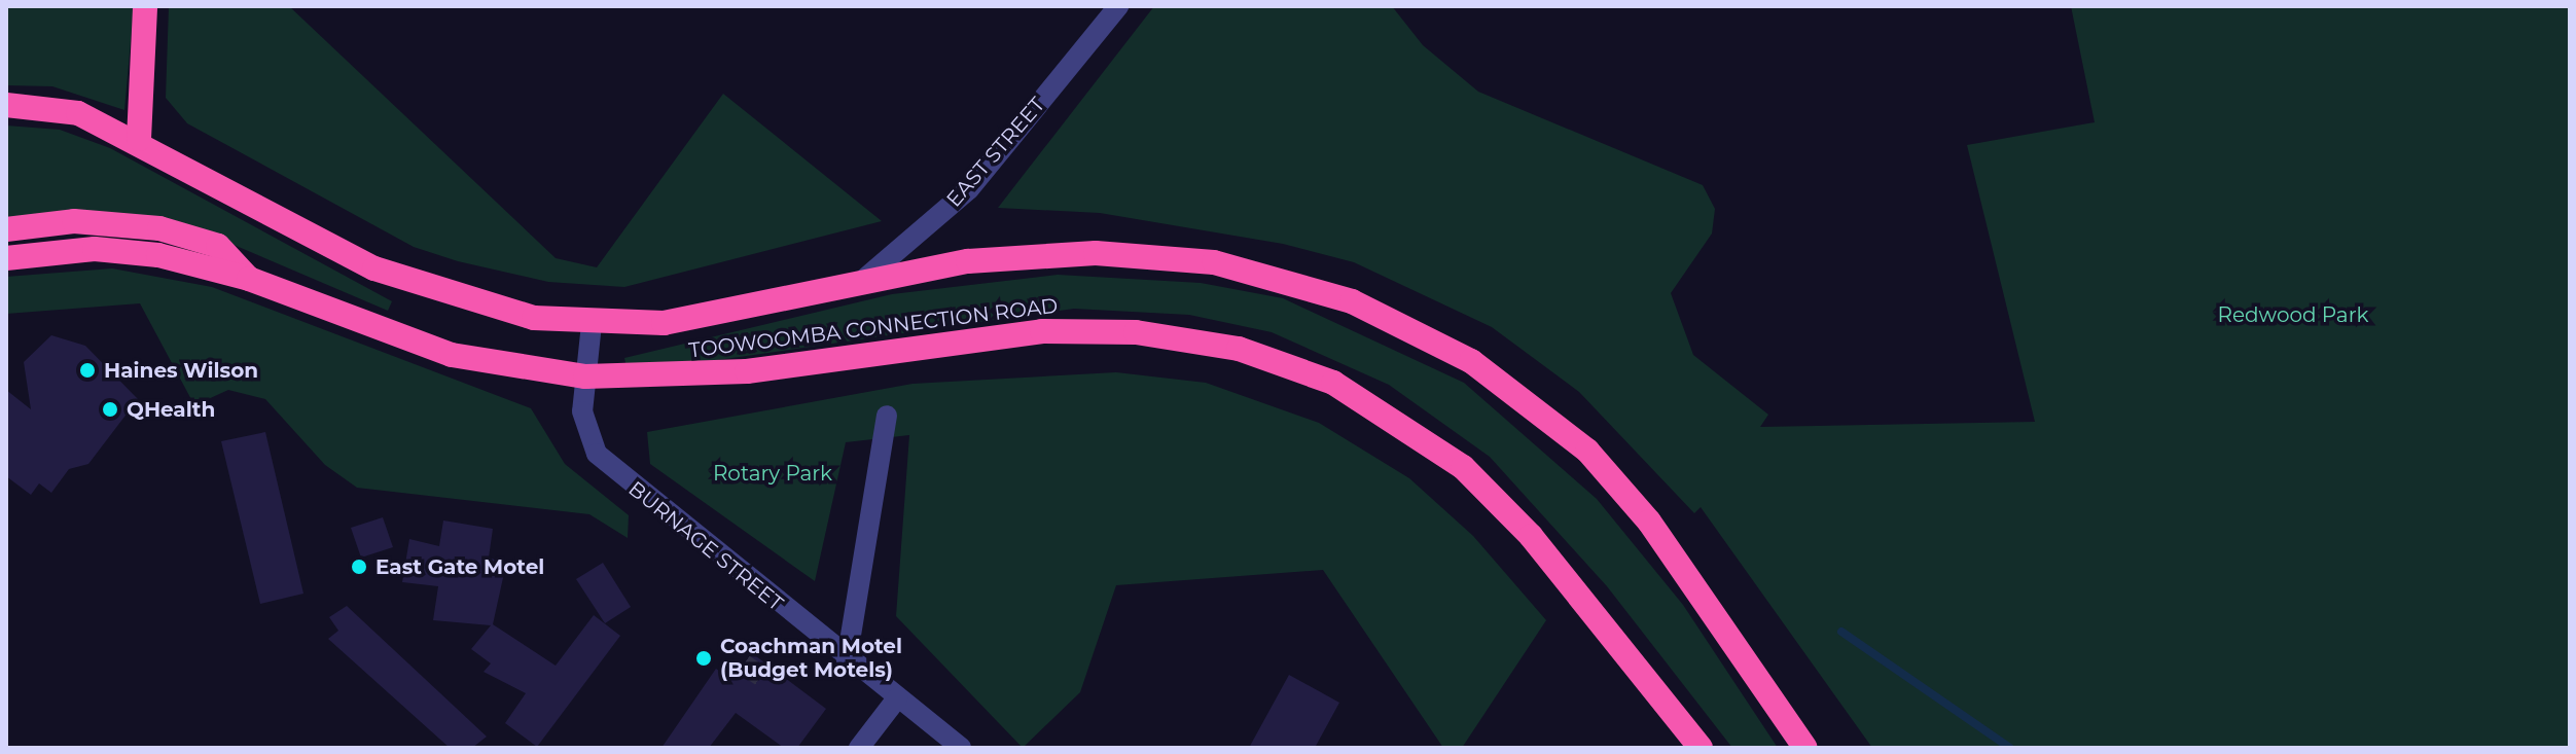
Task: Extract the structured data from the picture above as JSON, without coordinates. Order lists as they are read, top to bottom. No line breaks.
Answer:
{"streets":{"highway":["TOOWOOMBA CONNECTION ROAD"],"street":["EAST STREET","BURNAGE STREET"]},"crossings":[["EAST STREET","TOOWOOMBA CONNECTION ROAD"],["TOOWOOMBA CONNECTION ROAD","BURNAGE STREET"]],"parks":["Redwood Park","Rotary Park"],"places":["Haines Wilson","QHealth","East Gate Motel","Coachman Motel (Budget Motels)"]}
